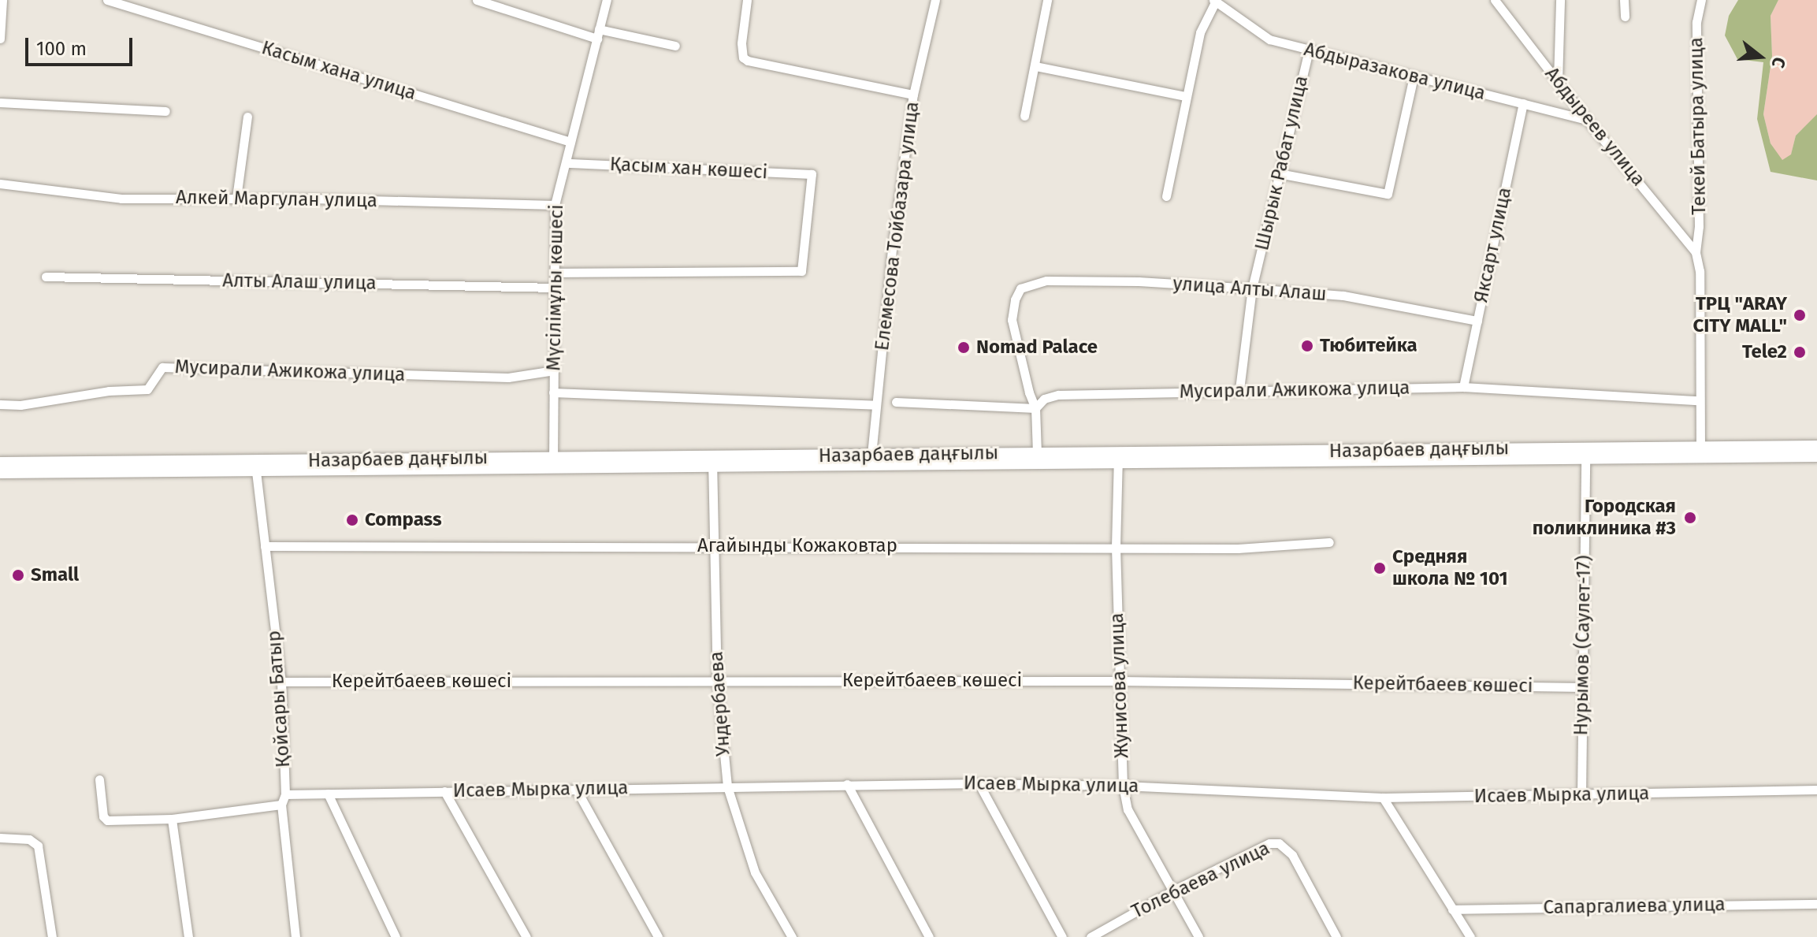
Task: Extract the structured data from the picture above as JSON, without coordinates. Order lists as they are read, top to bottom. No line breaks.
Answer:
{"streets":{"main road":["Назарбаев даңғылы"],"street":["Касым хана улица","Абдыразакова улица","Текей Батыра улица","Абдыреев улица","Шырык Рабат улица","Қасым хан көшесі","Алкей Маргулан улица","Елемесова Тойбазара улица","Яксарт улица","Алты Алаш улица","Мүсілімұлы көшесі","улица Алты Алаш","Мусирали Ажикожа улица","Агайынды Кожаковтар","Нурымов (Саулет-17)","Керейтбаеев көшесі","Жунисова улица","Қойсары Батыр","Ундербаева","Исаев Мырка улица","Толебаева улица","Сапаргалиева улица"]},"crossings":[["Касым хана улица","Мүсілімұлы көшесі"],["Абдыразакова улица","Абдыреев улица"],["Абдыразакова улица","Шырык Рабат улица"],["Абдыразакова улица","Яксарт улица"],["Текей Батыра улица","Абдыреев улица"],["Текей Батыра улица","Мусирали Ажикожа улица"],["Текей Батыра улица","Назарбаев даңғылы"],["Шырык Рабат улица","улица Алты Алаш"],["Шырык Рабат улица","Мусирали Ажикожа улица"],["Қасым хан көшесі","Мүсілімұлы көшесі"],["Алкей Маргулан улица","Мүсілімұлы көшесі"],["Елемесова Тойбазара улица","Назарбаев даңғылы"],["Яксарт улица","улица Алты Алаш"],["Яксарт улица","Мусирали Ажикожа улица"],["Алты Алаш улица","Мүсілімұлы көшесі"],["Мүсілімұлы көшесі","Мусирали Ажикожа улица"],["Мүсілімұлы көшесі","Назарбаев даңғылы"],["улица Алты Алаш","Мусирали Ажикожа улица"],["Назарбаев даңғылы","Нурымов (Саулет-17)"],["Назарбаев даңғылы","Жунисова улица"],["Назарбаев даңғылы","Қойсары Батыр"],["Назарбаев даңғылы","Ундербаева"],["Агайынды Кожаковтар","Жунисова улица"],["Агайынды Кожаковтар","Қойсары Батыр"],["Агайынды Кожаковтар","Ундербаева"],["Нурымов (Саулет-17)","Керейтбаеев көшесі"],["Нурымов (Саулет-17)","Исаев Мырка улица"],["Керейтбаеев көшесі","Жунисова улица"],["Керейтбаеев көшесі","Қойсары Батыр"],["Керейтбаеев көшесі","Ундербаева"],["Жунисова улица","Исаев Мырка улица"],["Жунисова улица","Толебаева улица"],["Қойсары Батыр","Исаев Мырка улица"],["Ундербаева","Исаев Мырка улица"]],"places":["ТРЦ \"ARAY CITY MALL\"","Тюбитейка","Nomad Palace","Tele2","Городская поликлиника #3","Compass","Средняя школа № 101","Small"],"scale_bar":"100 m","north":"right"}
